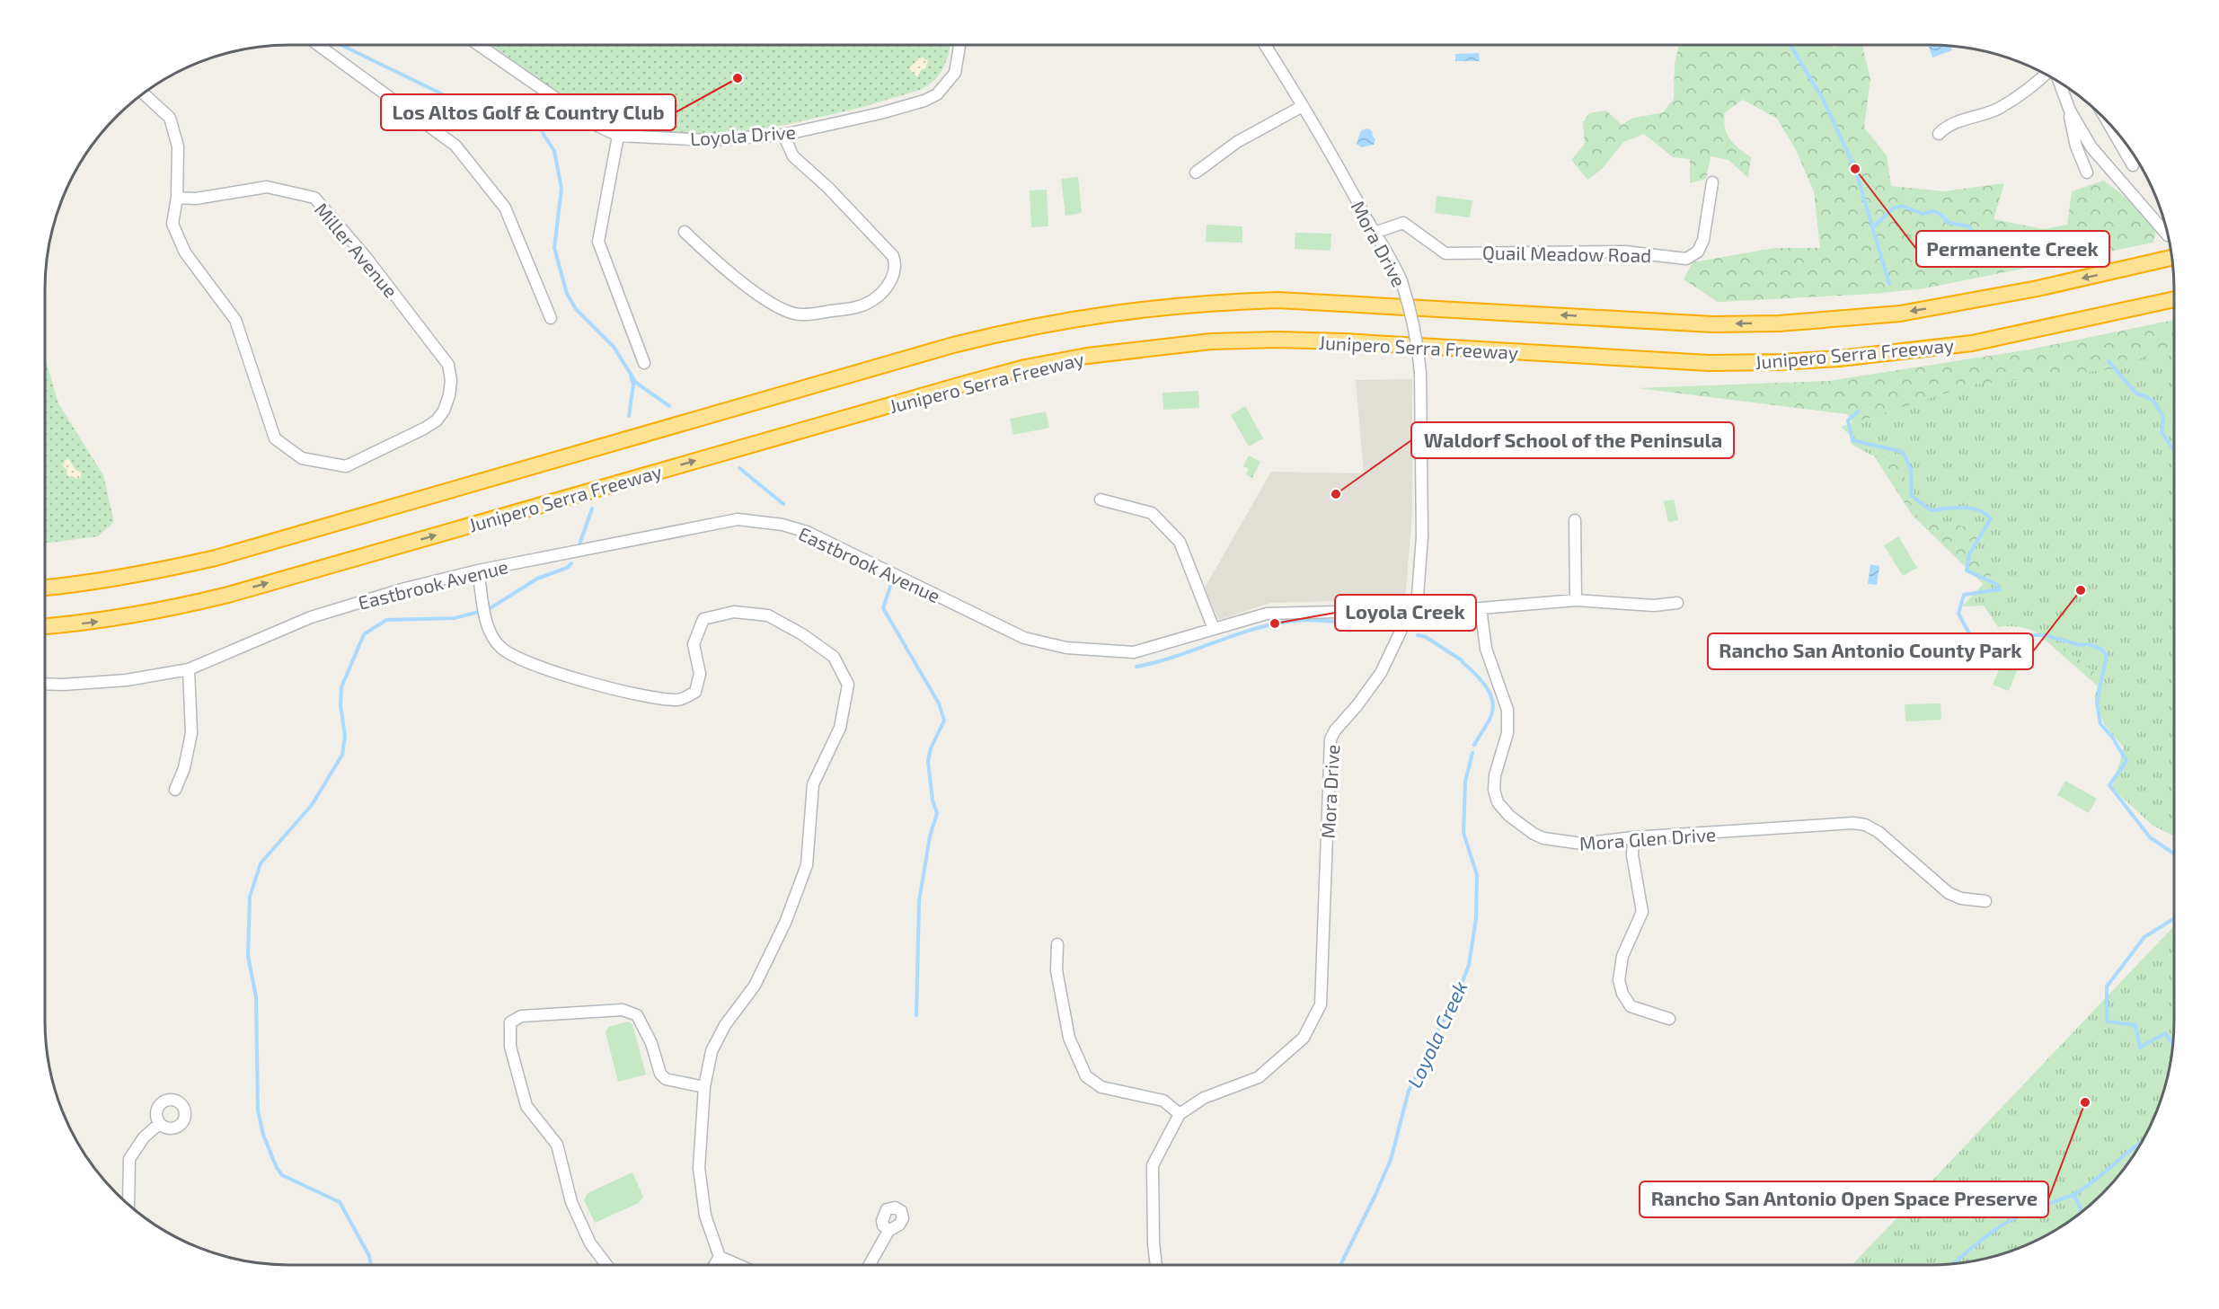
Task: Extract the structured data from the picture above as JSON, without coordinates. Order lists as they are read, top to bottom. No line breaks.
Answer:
{"streets":{"highway":["Junipero Serra Freeway"],"street":["Loyola Drive","Mora Drive","Miller Avenue","Quail Meadow Road","Eastbrook Avenue","Mora Glen Drive"]},"crossings":[["Mora Drive","Quail Meadow Road"],["Mora Drive","Eastbrook Avenue"],["Eastbrook Avenue","Mora Glen Drive"]],"water":["Loyola Creek"],"places":["Los Altos Golf & Country Club","Permanente Creek","Waldorf School of the Peninsula","Rancho San Antonio County Park","Loyola Creek","Rancho San Antonio Open Space Preserve"]}
